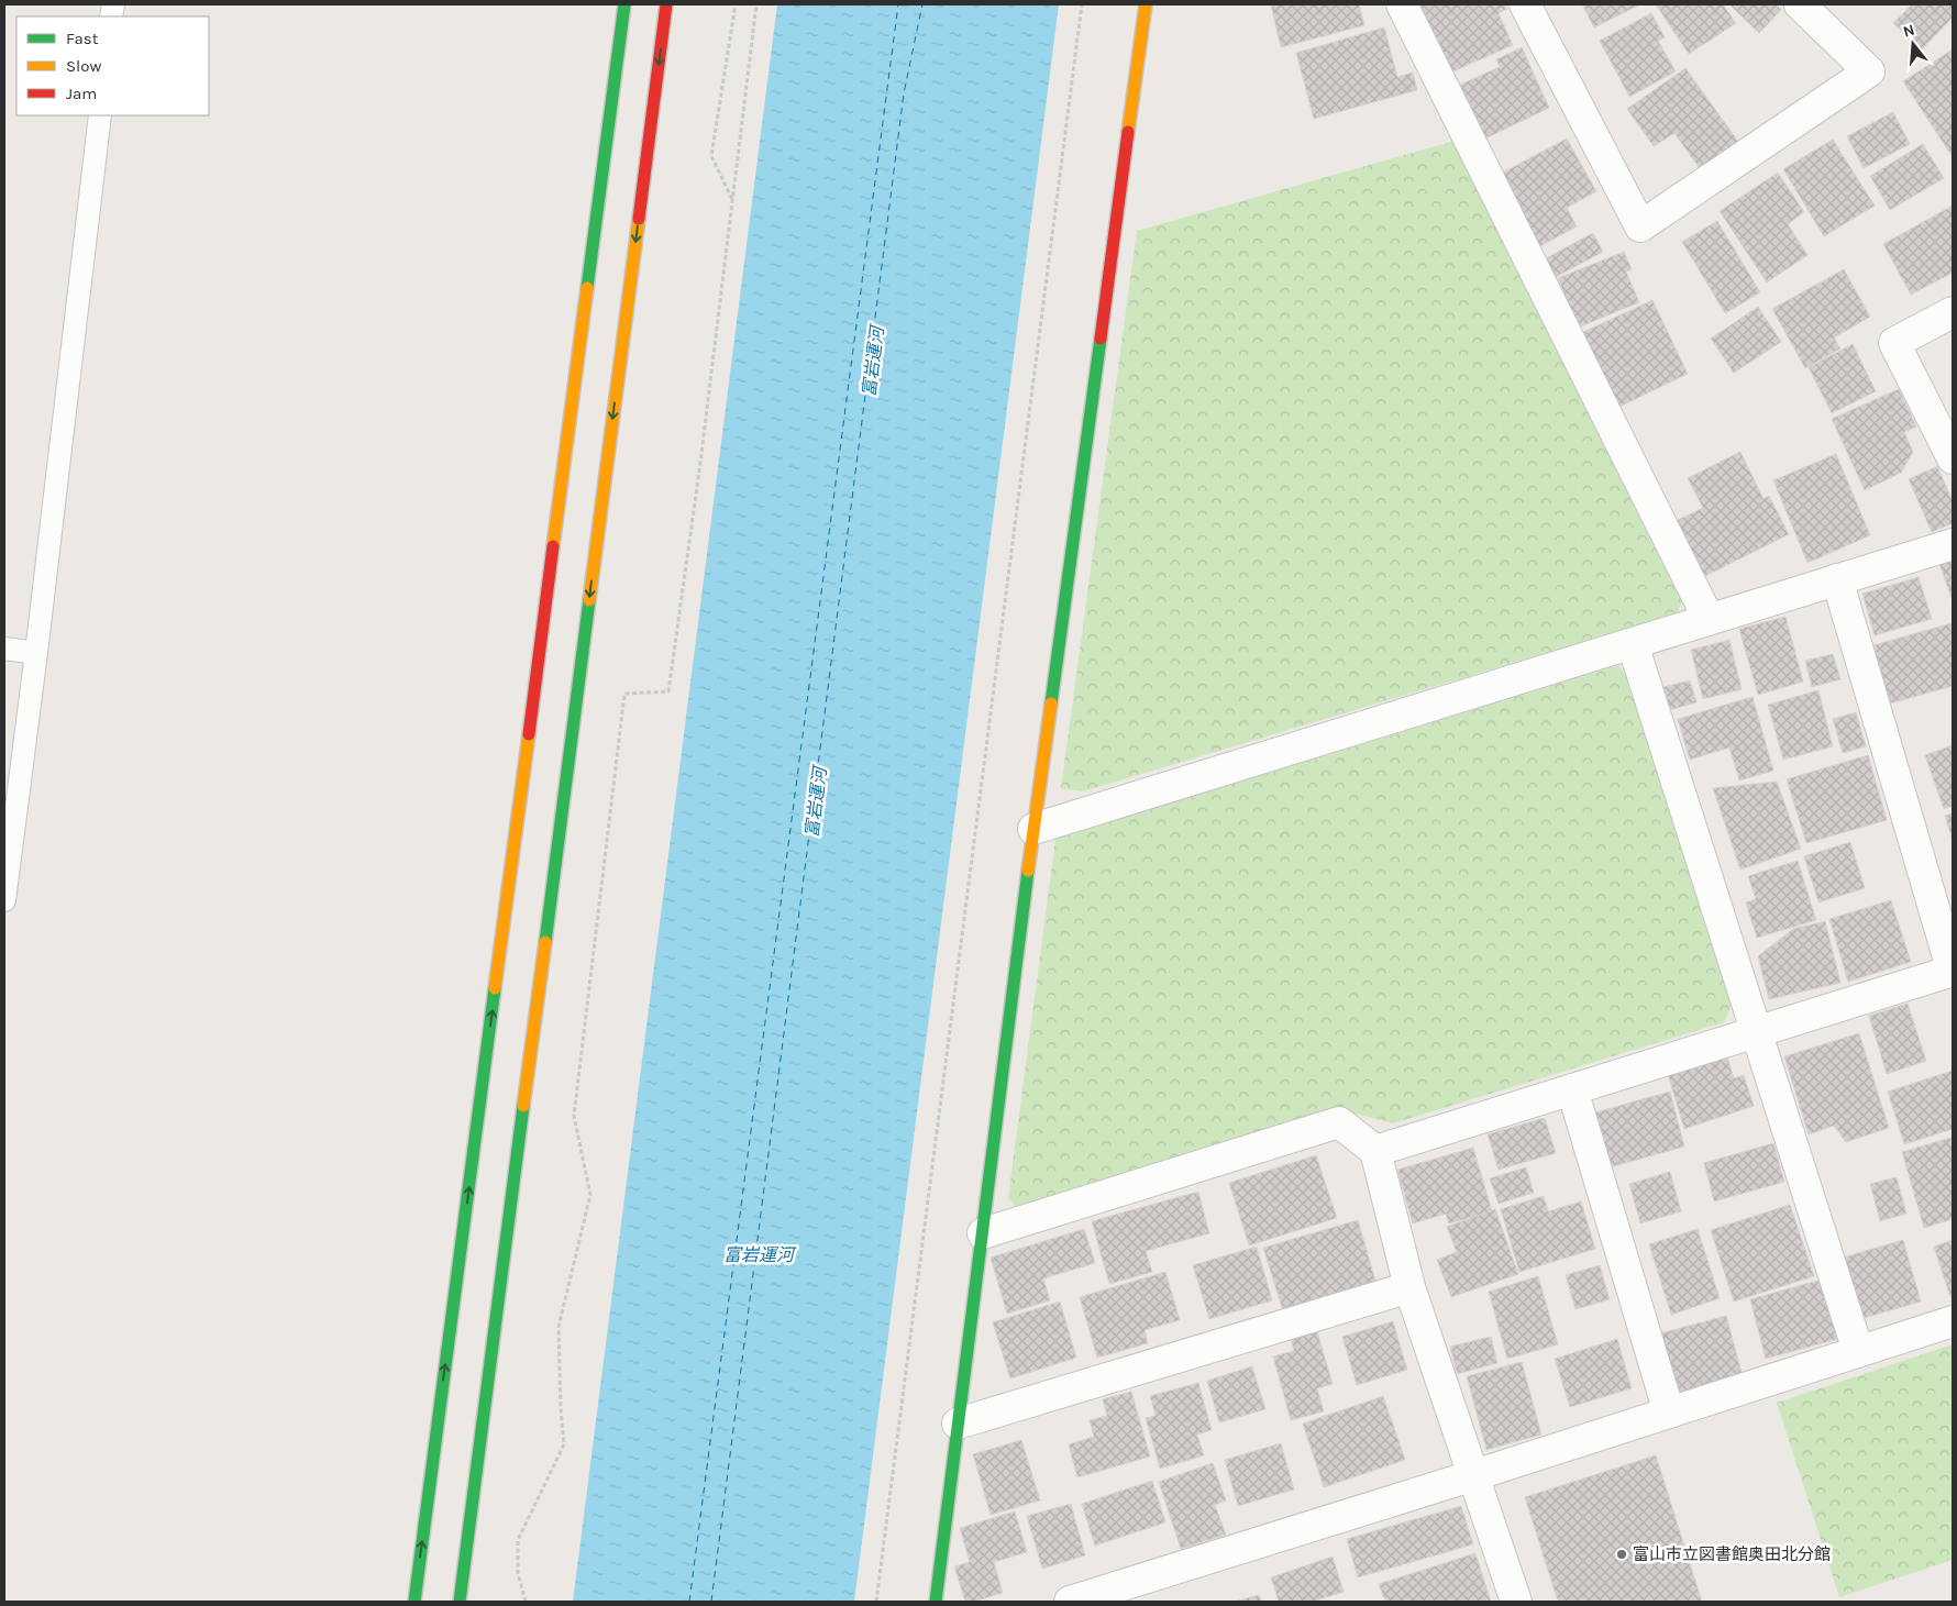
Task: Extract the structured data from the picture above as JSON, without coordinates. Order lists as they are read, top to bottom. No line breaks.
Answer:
{"water":["富岩運河"],"places":["富山市立図書館奥田北分館"],"legend":["Fast","Slow","Jam"],"north":"top"}
